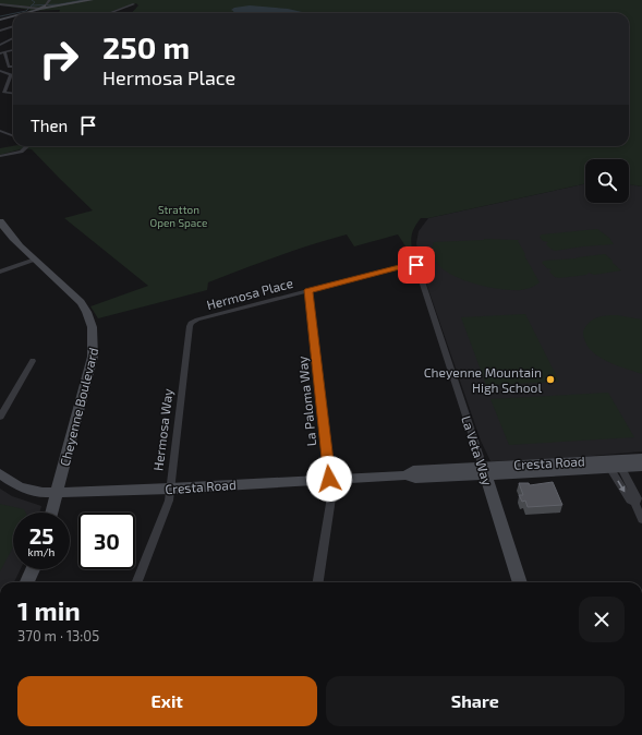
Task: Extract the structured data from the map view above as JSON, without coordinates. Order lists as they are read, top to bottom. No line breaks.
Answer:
{"streets":{"street":["Hermosa Place","La Paloma Way","Cheyenne Boulevard","Hermosa Way","La Veta Way","Cresta Road"]},"crossings":[["Hermosa Place","La Paloma Way"],["Hermosa Place","Hermosa Way"],["Hermosa Place","La Veta Way"],["La Paloma Way","Cresta Road"],["Cheyenne Boulevard","Cresta Road"],["Hermosa Way","Cresta Road"],["La Veta Way","Cresta Road"]],"parks":["Stratton Open Space"],"places":["Cheyenne Mountain High School"],"page":{"turn":["250 m","Hermosa Place"],"then":"Then","speed":"25 km/h","limit":"30","heading":["1 min","370 m · 13:05"],"buttons":["Exit","Share"]}}
